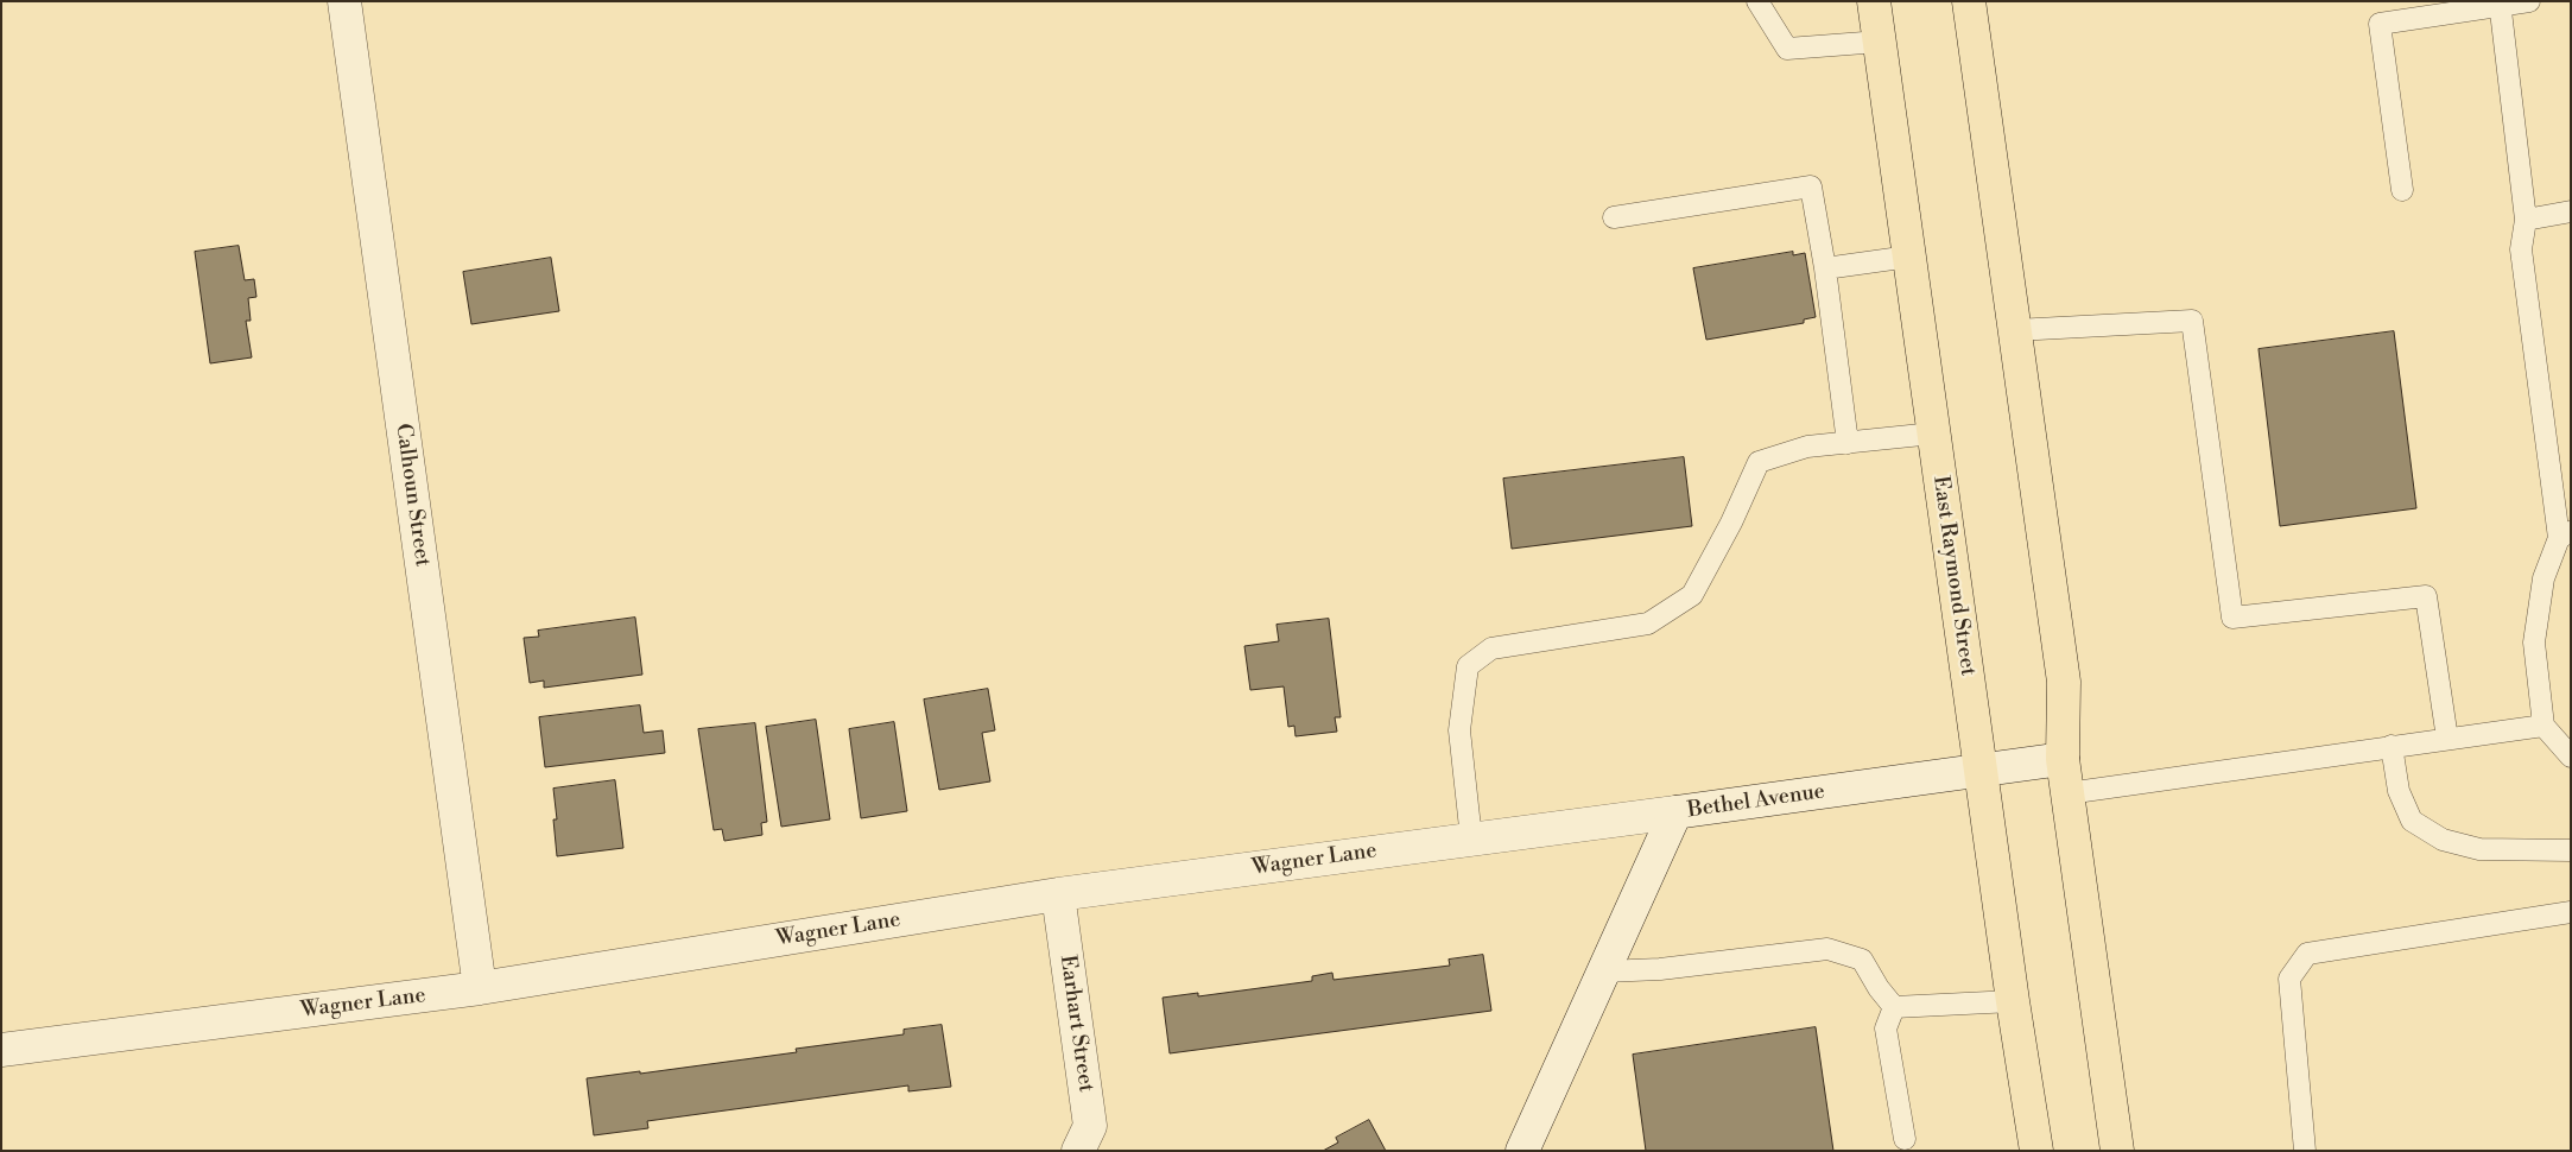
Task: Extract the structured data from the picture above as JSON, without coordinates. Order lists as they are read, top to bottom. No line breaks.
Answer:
{"streets":{"main road":["East Raymond Street"],"street":["Calhoun Street","Bethel Avenue","Wagner Lane","Earhart Street"]},"crossings":[["Calhoun Street","Wagner Lane"],["East Raymond Street","Bethel Avenue"],["Bethel Avenue","Wagner Lane"],["Wagner Lane","Earhart Street"]]}
